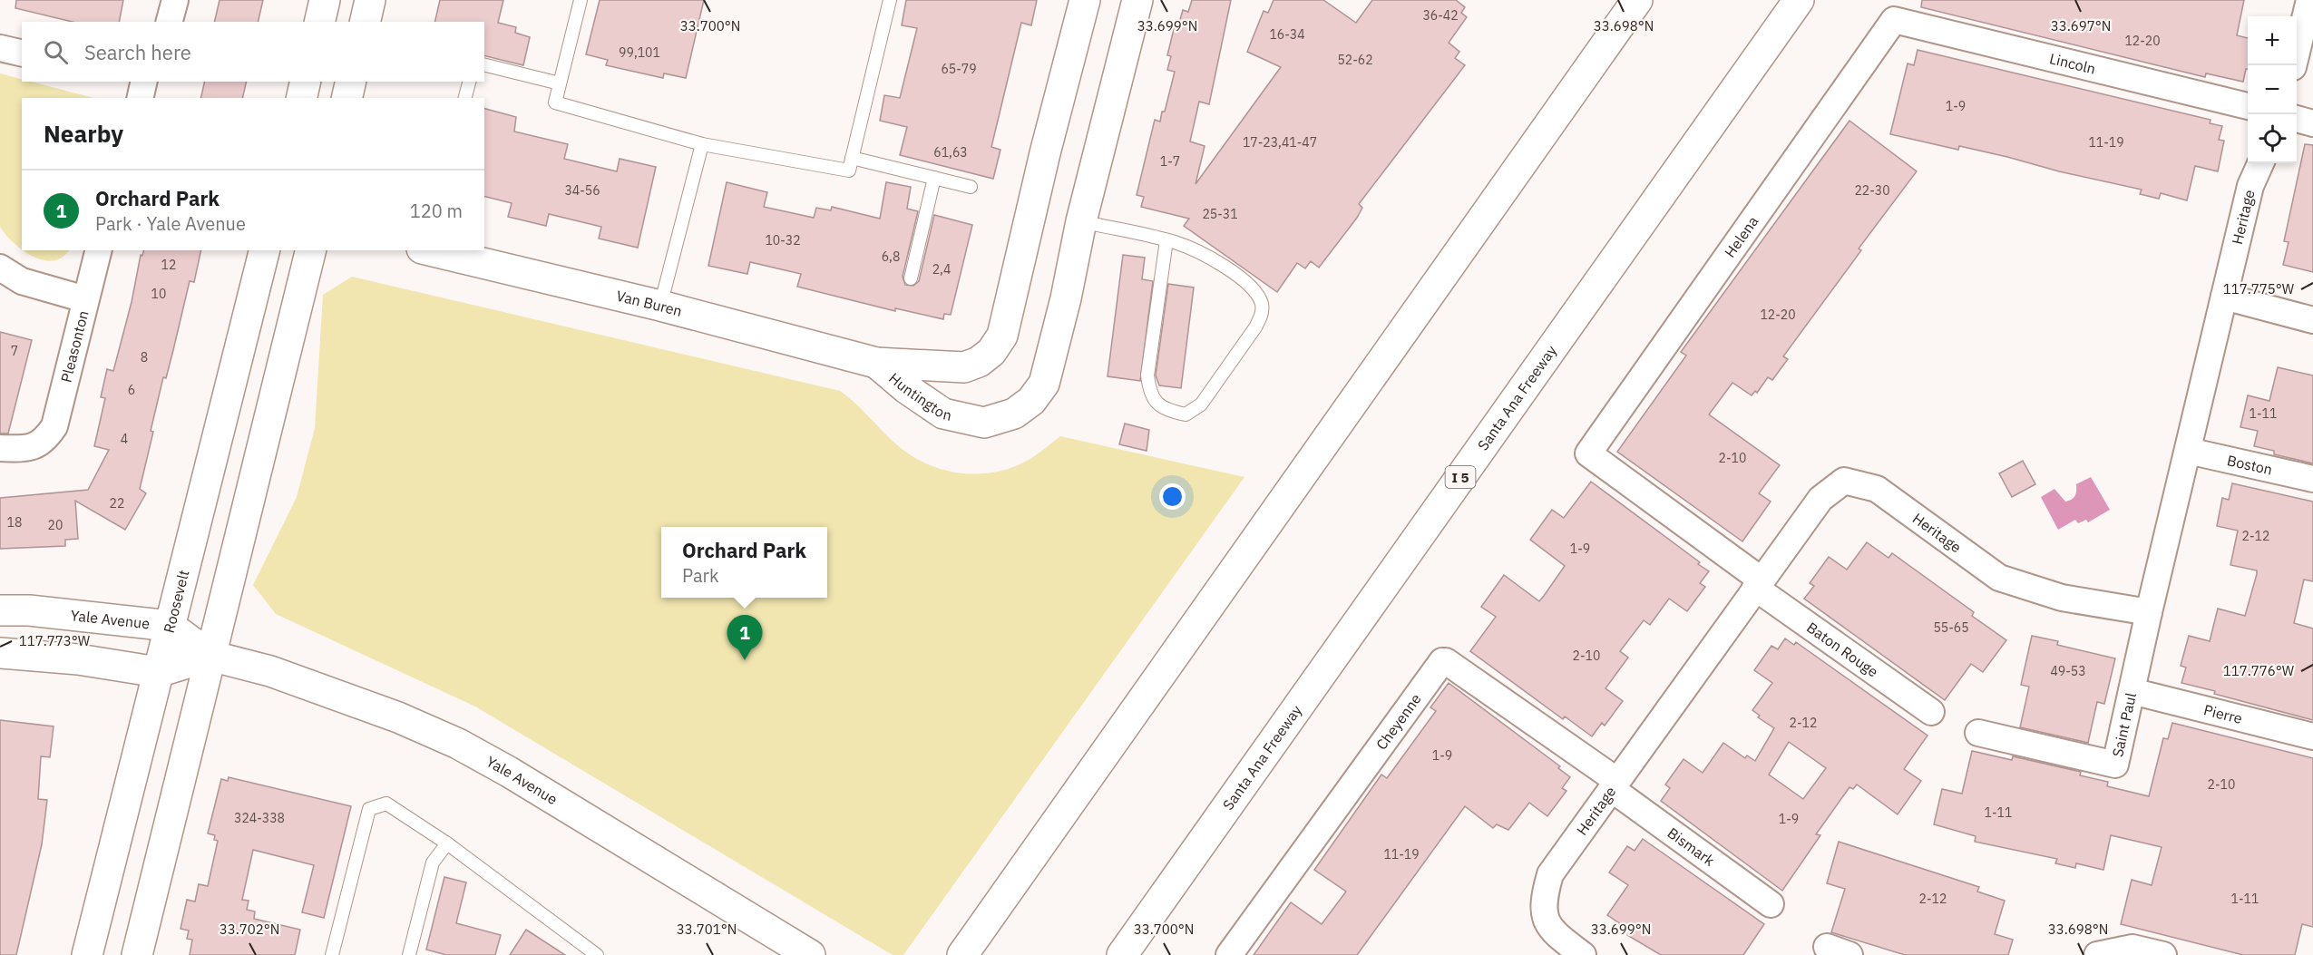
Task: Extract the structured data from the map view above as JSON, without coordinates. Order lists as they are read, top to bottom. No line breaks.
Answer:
{"streets":{"main road":["Van Buren","Huntington","Santa Ana Freeway","I 5","Roosevelt","Yale Avenue"],"street":["Lincoln","Heritage","Helena","Pleasonton","Boston","Baton Rouge","Pierre","Cheyenne","Saint Paul","Bismark"]},"crossings":[["Lincoln","Helena"],["Heritage","Boston"],["Heritage","Baton Rouge"],["Heritage","Cheyenne"],["Heritage","Saint Paul"],["Heritage","Bismark"],["Helena","Baton Rouge"],["Van Buren","Huntington"],["Roosevelt","Yale Avenue"],["Pierre","Saint Paul"],["Cheyenne","Bismark"]],"house_numbers":["36-42","16-34","12-20","99,101","52-62","65-79","1-9","17-23,41-47","11-19","61,63","1-7","34-56","22-30","25-31","10-32","6,8","12","2,4","10","12-20","7","8","6","1-11","4","2-10","22","18","20","2-12","1-9","55-65","2-10","49-53","2-12","1-9","2-10","1-11","324-338","1-9","11-19","2-12","1-11"],"page":{"map_buttons":["+","−"],"search":"Search here","heading":"Nearby","list":[{"mark":"1","name":"Orchard Park","note":"Park · Yale Avenue","value":"120 m"}],"popup":["Orchard Park","Park"],"pins":"1"},"coordinates":["33.700°N","33.698°N","33.697°N","33.699°N","117.775°W","117.773°W","117.776°W","33.702°N","33.701°N"]}
